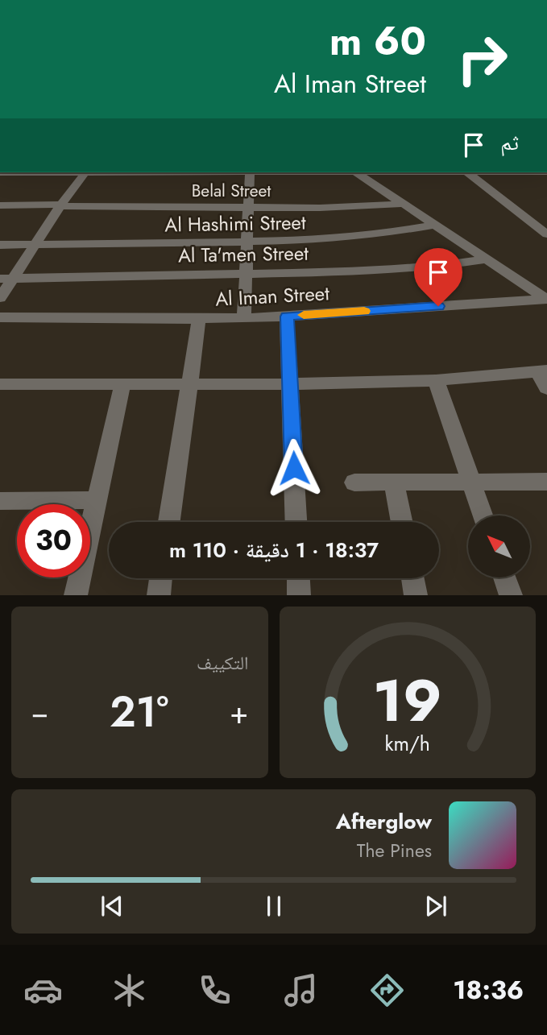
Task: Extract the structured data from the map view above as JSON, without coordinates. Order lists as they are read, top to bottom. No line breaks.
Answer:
{"streets":{"street":["Belal Street","Al Hashimi Street","Al Ta'men Street","Al Iman Street"]},"north":"top left","page":{"turn":["60 m","Al Iman Street"],"then":"ثم","limit":"30","trip":"18:37 · 1 دقيقة · 110 m","tile":"التكييف","heat":["−","21°","+"],"song":["Afterglow","The Pines"],"tabs":"18:36","gauge":["19","km/h"]}}
